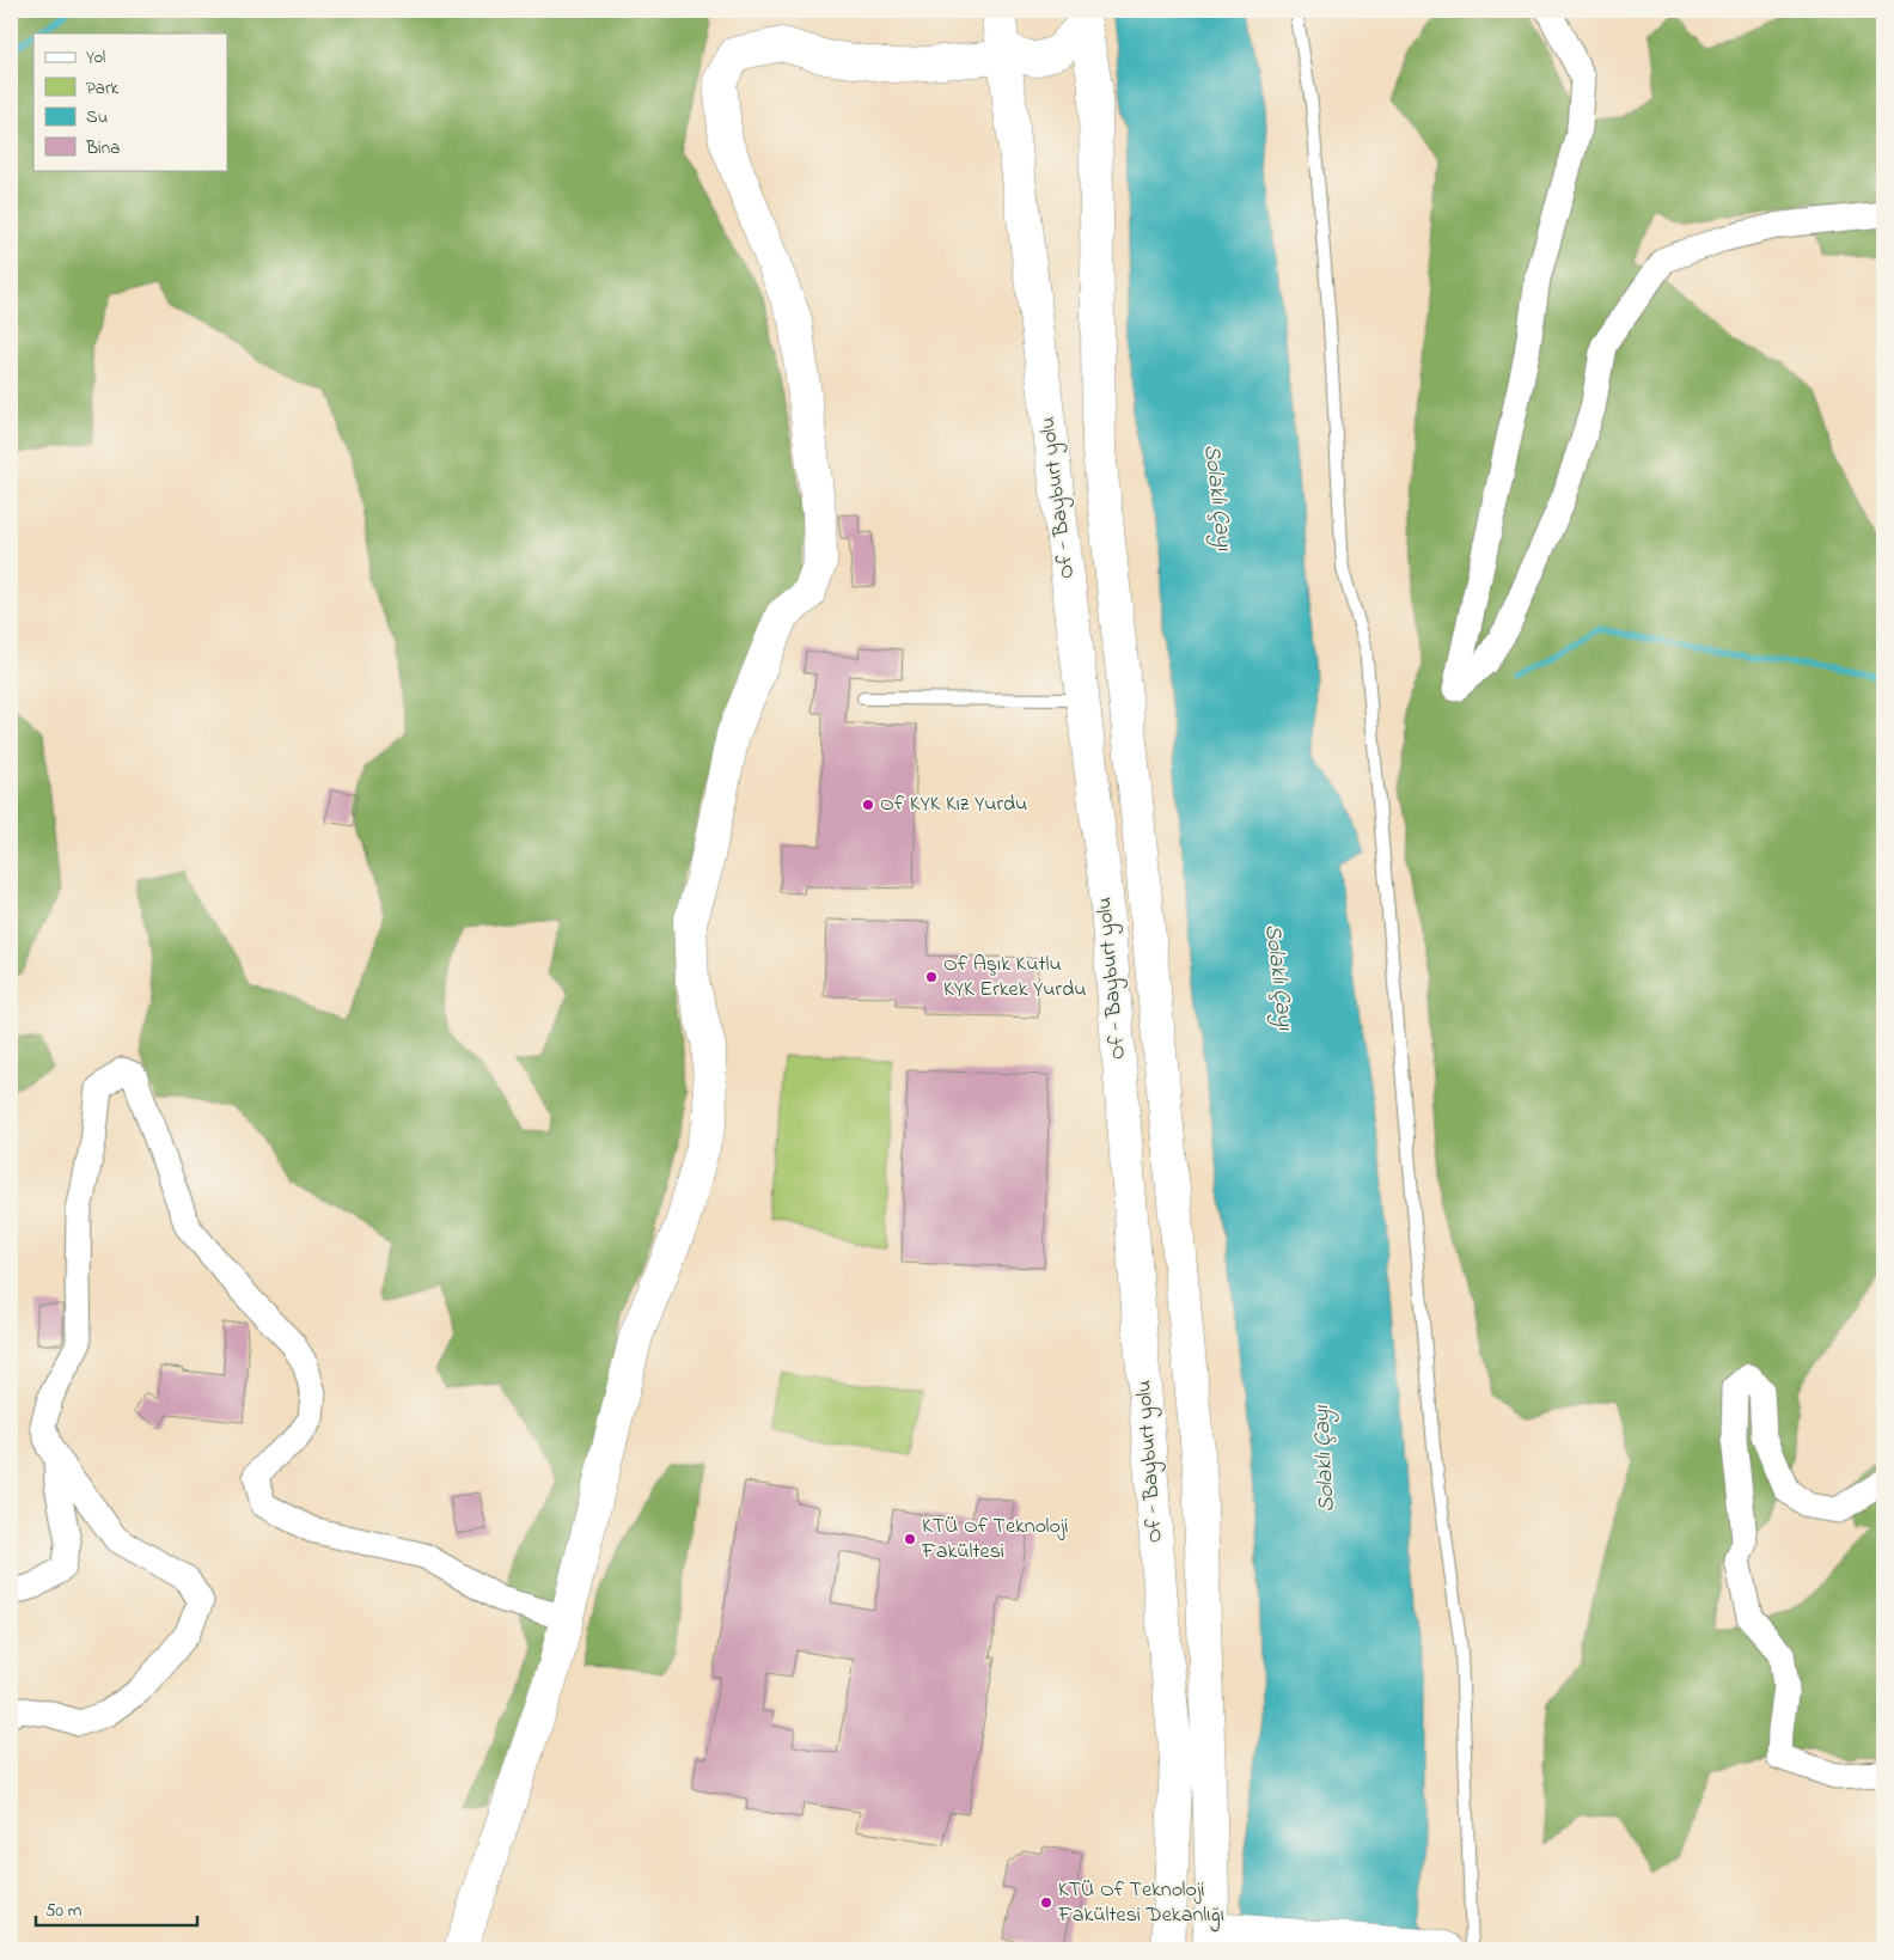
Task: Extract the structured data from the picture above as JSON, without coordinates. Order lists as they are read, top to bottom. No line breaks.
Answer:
{"streets":{"main road":["Of - Bayburt yolu"]},"water":["Solaklı Çayı"],"places":["Of KYK Kız Yurdu","Of Aşık Kutlu KYK Erkek Yurdu","KTÜ Of Teknoloji Fakültesi","KTÜ Of Teknoloji Fakültesi Dekanlığı"],"legend":["Yol","Park","Su","Bina"],"scale_bar":"50 m"}
